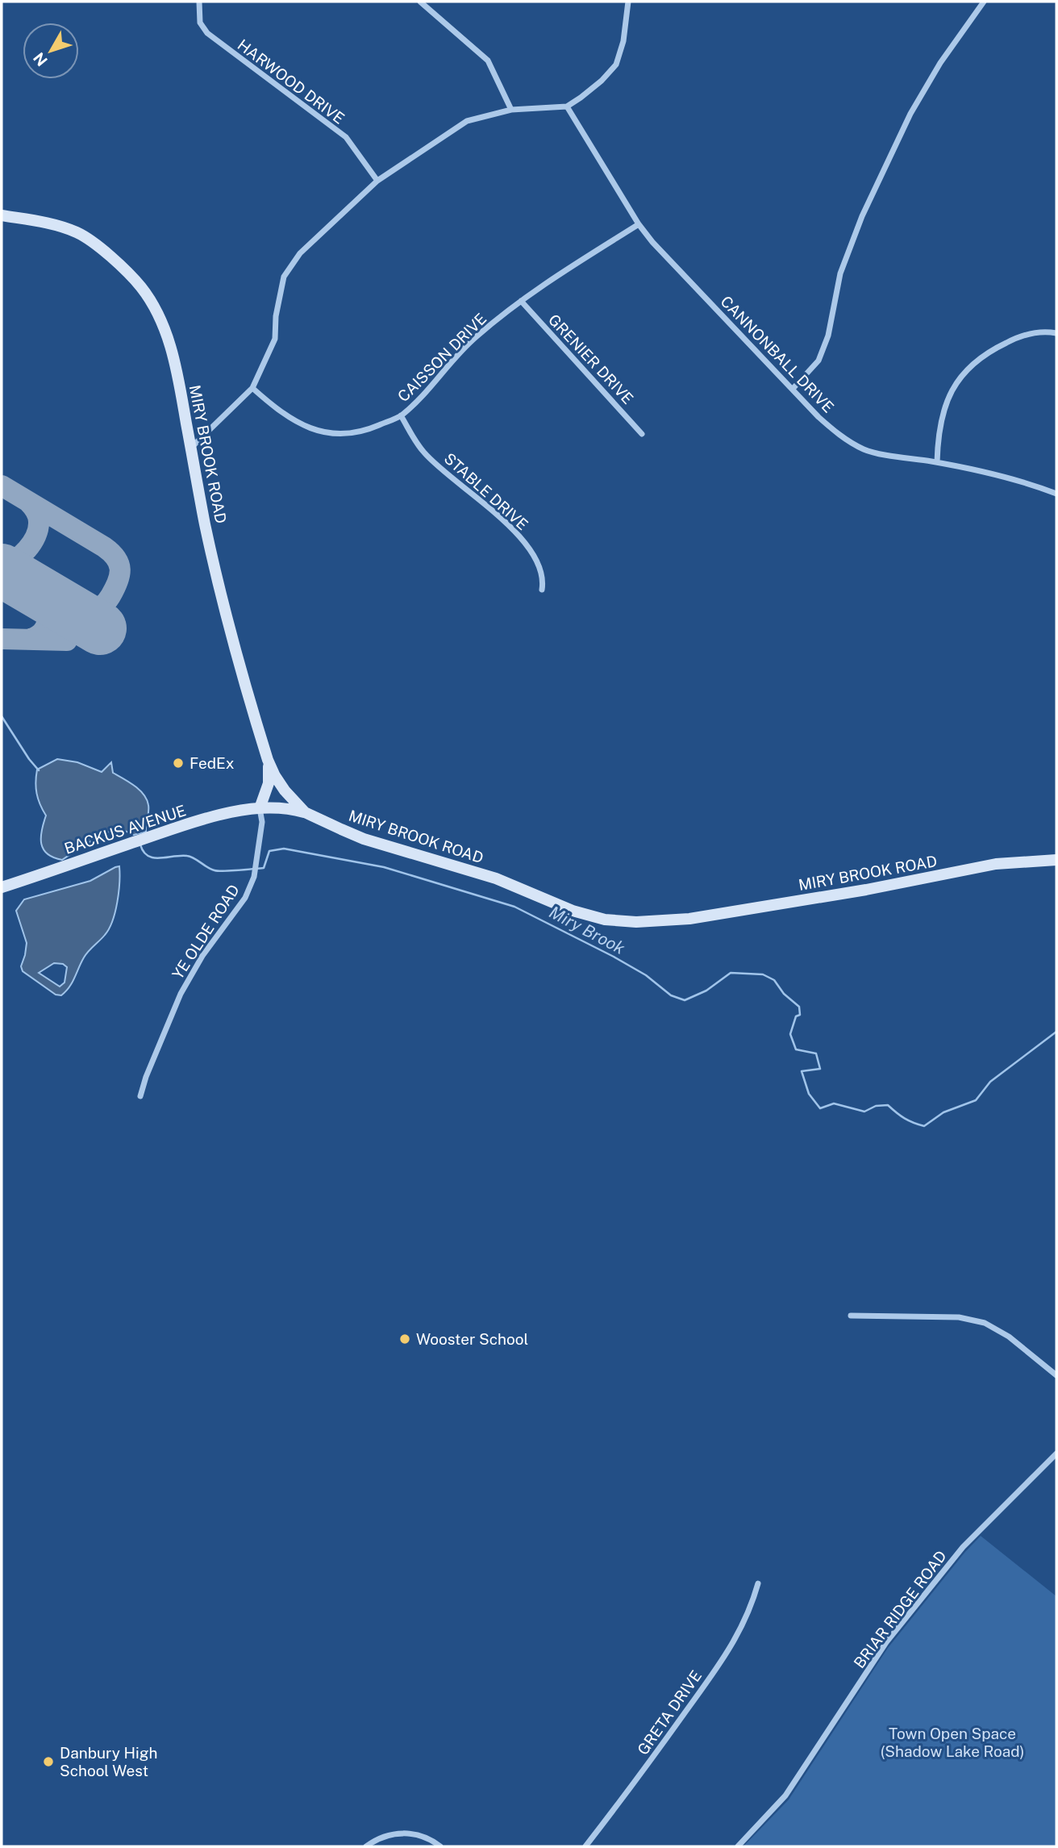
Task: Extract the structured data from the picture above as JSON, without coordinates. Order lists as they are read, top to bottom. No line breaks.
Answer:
{"streets":{"main road":["MIRY BROOK ROAD","BACKUS AVENUE"],"street":["HARWOOD DRIVE","CANNONBALL DRIVE","CAISSON DRIVE","GRENIER DRIVE","STABLE DRIVE","YE OLDE ROAD","BRIAR RIDGE ROAD","GRETA DRIVE"]},"crossings":[["CANNONBALL DRIVE","CAISSON DRIVE"],["CAISSON DRIVE","GRENIER DRIVE"],["CAISSON DRIVE","STABLE DRIVE"],["MIRY BROOK ROAD","BACKUS AVENUE"],["BACKUS AVENUE","YE OLDE ROAD"]],"water":["Miry Brook"],"parks":["Town Open Space (Shadow Lake Road)"],"places":["FedEx","Wooster School","Danbury High School West"],"north":"bottom left"}
